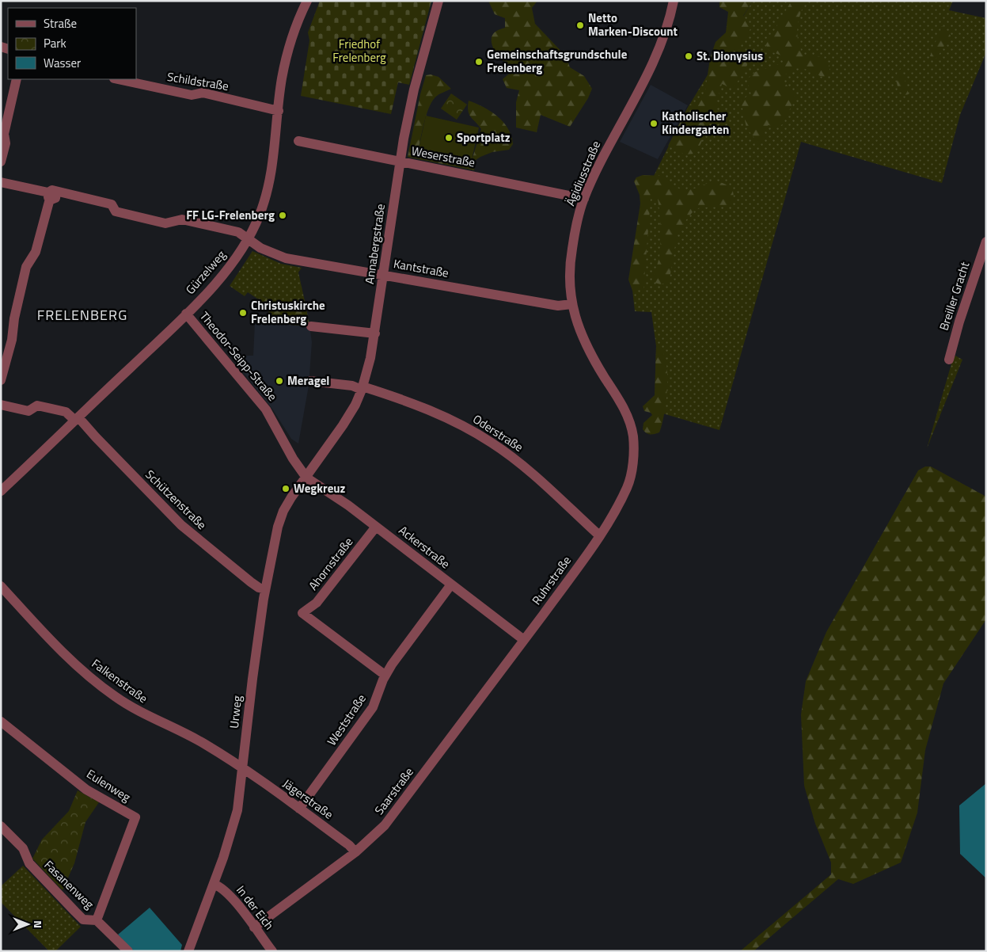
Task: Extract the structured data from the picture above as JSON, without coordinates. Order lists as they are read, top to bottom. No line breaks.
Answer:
{"streets":{"street":["Schildstraße","Weserstraße","Ägidiusstraße","Annabergstraße","Kantstraße","Gürzelweg","Breiller Gracht","Theodor-Seipp-Straße","Oderstraße","Schützenstraße","Ackerstraße","Ahornstraße","Ruhrstraße","Falkenstraße","Urweg","Weststraße","Eulenweg","Saarstraße","Jägerstraße","Fasanenweg","In der Eich"]},"crossings":[["Schildstraße","Gürzelweg"],["Weserstraße","Ägidiusstraße"],["Weserstraße","Annabergstraße"],["Ägidiusstraße","Kantstraße"],["Ägidiusstraße","Oderstraße"],["Ägidiusstraße","Ruhrstraße"],["Annabergstraße","Kantstraße"],["Annabergstraße","Theodor-Seipp-Straße"],["Annabergstraße","Oderstraße"],["Annabergstraße","Ackerstraße"],["Annabergstraße","Urweg"],["Kantstraße","Gürzelweg"],["Gürzelweg","Theodor-Seipp-Straße"],["Gürzelweg","Schützenstraße"],["Theodor-Seipp-Straße","Ackerstraße"],["Theodor-Seipp-Straße","Urweg"],["Oderstraße","Ruhrstraße"],["Schützenstraße","Urweg"],["Ackerstraße","Ahornstraße"],["Ackerstraße","Ruhrstraße"],["Ackerstraße","Urweg"],["Ackerstraße","Weststraße"],["Ackerstraße","Saarstraße"],["Ahornstraße","Weststraße"],["Ruhrstraße","Saarstraße"],["Falkenstraße","Urweg"],["Falkenstraße","Jägerstraße"],["Urweg","Jägerstraße"],["Urweg","In der Eich"],["Weststraße","Jägerstraße"],["Eulenweg","Fasanenweg"],["Saarstraße","Jägerstraße"],["Saarstraße","In der Eich"]],"districts":["FRELENBERG"],"parks":["Friedhof Frelenberg"],"places":["Netto Marken-Discount","St. Dionysius","Gemeinschaftsgrundschule Frelenberg","Katholischer Kindergarten","Sportplatz","FF LG-Frelenberg","Christuskirche Frelenberg","Meragel","Wegkreuz"],"legend":["Straße","Park","Wasser"],"north":"right"}
